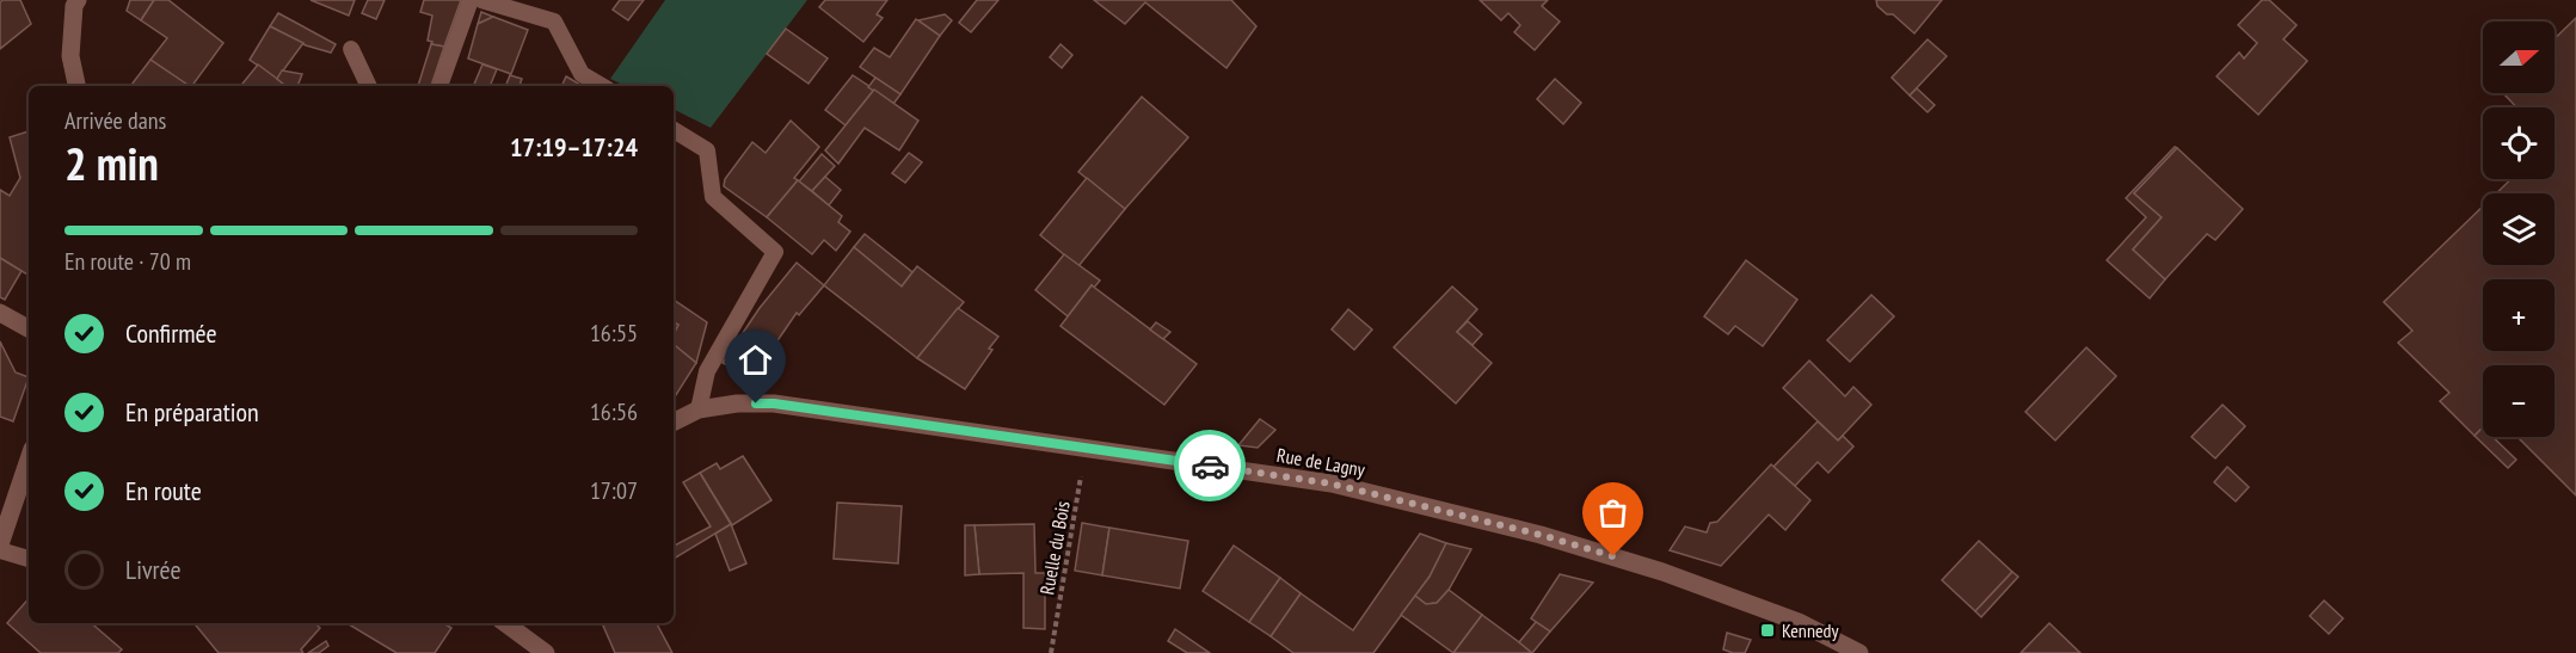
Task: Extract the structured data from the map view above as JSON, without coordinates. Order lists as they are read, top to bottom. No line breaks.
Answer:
{"streets":{"street":["Rue de Lagny"],"path":["Ruelle du Bois"]},"crossings":[["Rue de Lagny","Ruelle du Bois"]],"places":{"transit":["Kennedy"]},"north":"right","page":{"map_buttons":["+","−"],"heading":["2 min","Arrivée dans","17:19–17:24"],"bar":"En route · 70 m","list":[["Confirmée","16:55"],["En préparation","16:56"],["En route","17:07"],"Livrée"]}}
